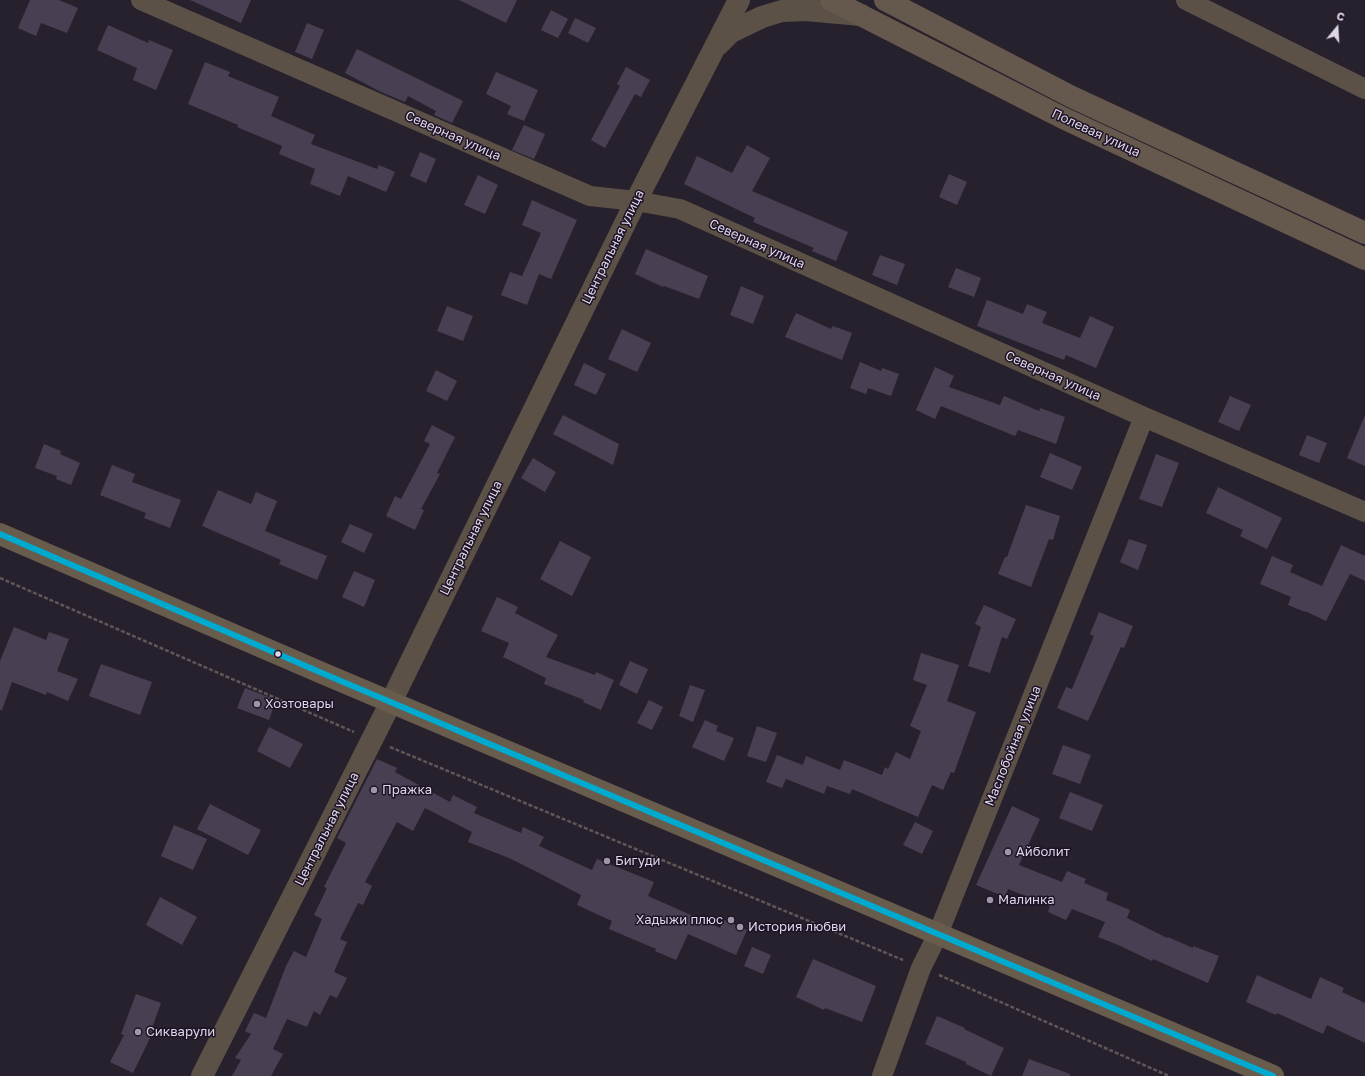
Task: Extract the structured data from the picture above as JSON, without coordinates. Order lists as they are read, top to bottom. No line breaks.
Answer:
{"streets":{"highway":["Полевая улица"],"street":["Северная улица","Центральная улица","Маслобойная улица"]},"crossings":[["Северная улица","Центральная улица"],["Северная улица","Маслобойная улица"]],"places":["Хозтовары","Пражка","Айболит","Бигуди","Малинка","Хадыжи плюс","История любви","Сикварули"],"north":"top"}
